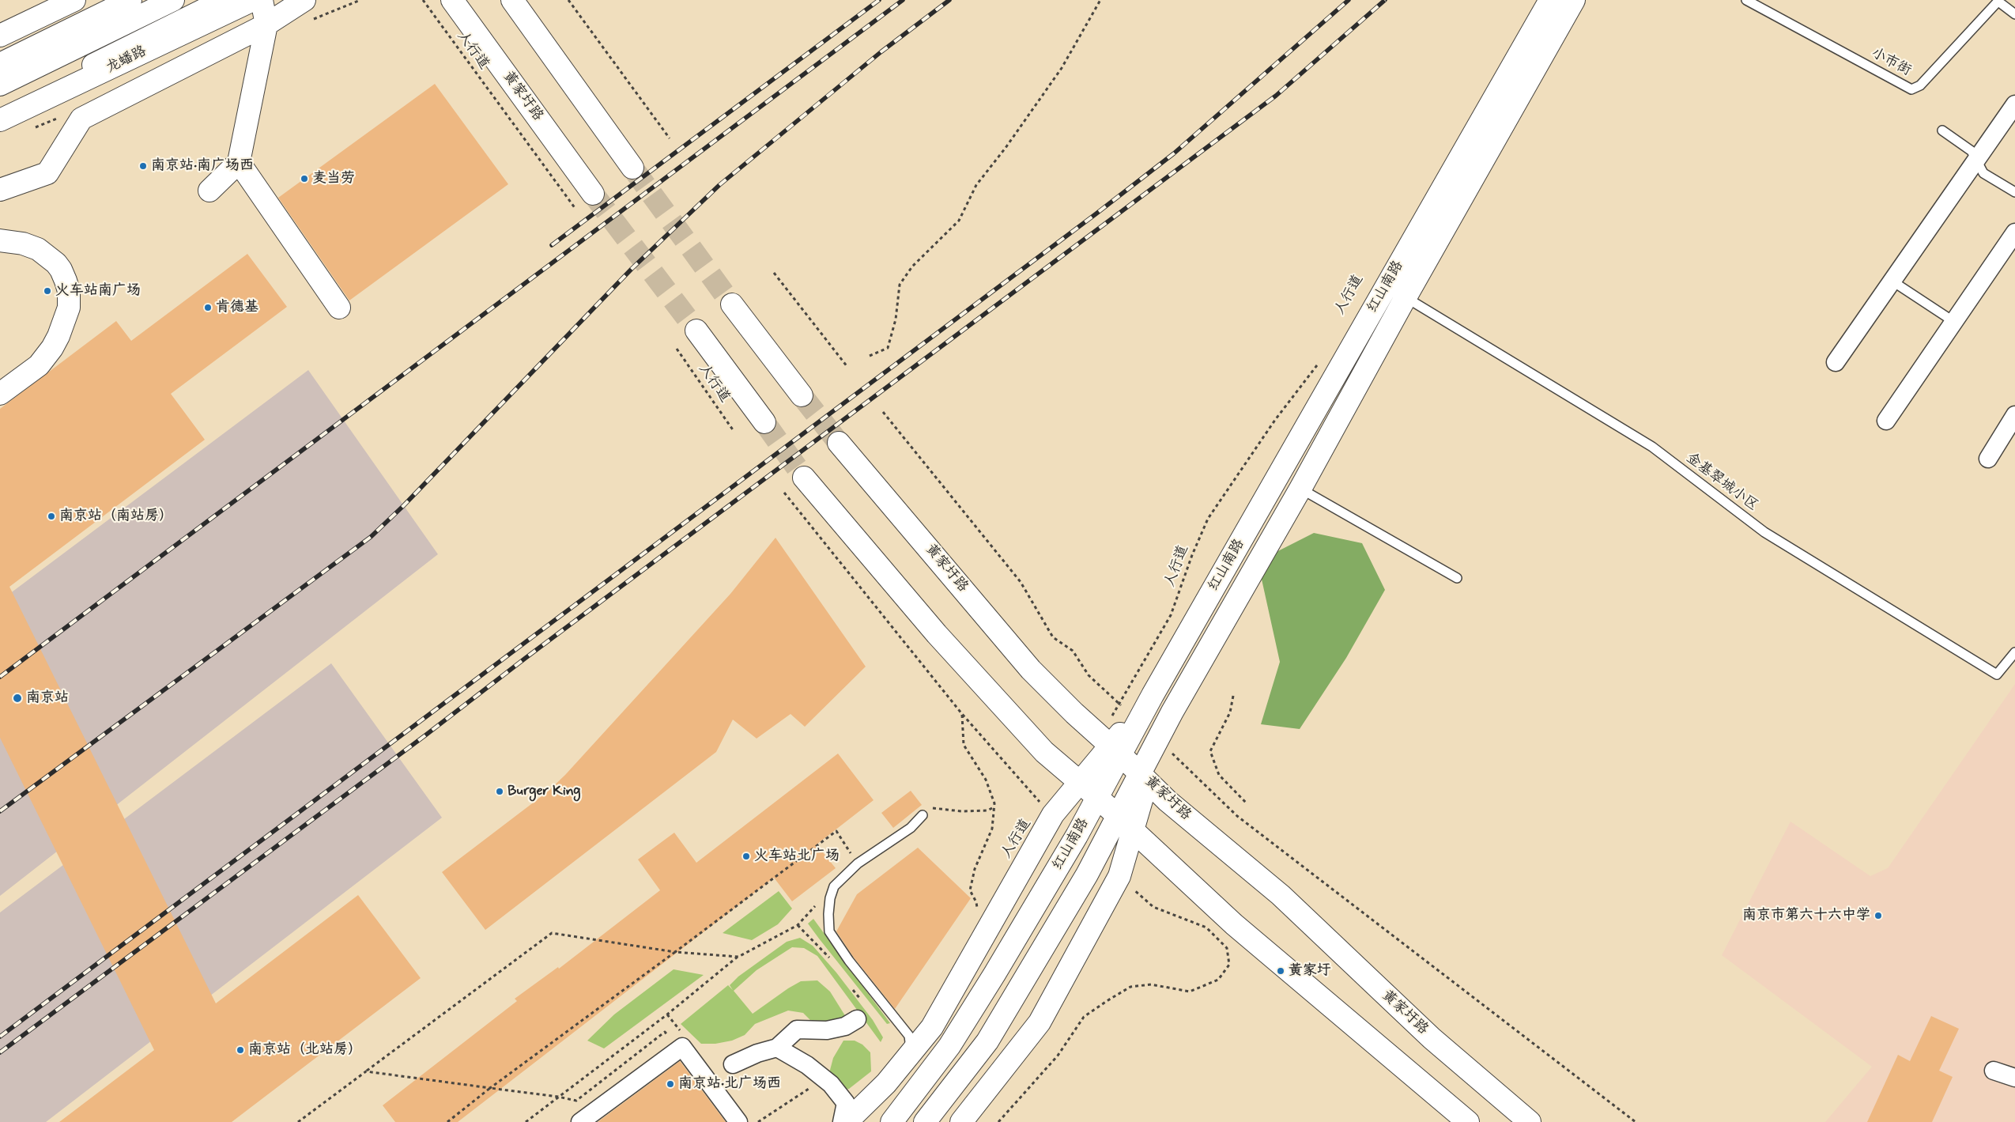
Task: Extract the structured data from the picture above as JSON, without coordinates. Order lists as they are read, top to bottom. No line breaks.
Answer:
{"streets":{"main road":["龙蟠路","黄家圩路","红山南路"],"lane":["小市街","金基翠城小区"],"path":["人行道"]},"crossings":[["人行道","黄家圩路"],["人行道","红山南路"],["黄家圩路","红山南路"],["红山南路","金基翠城小区"]],"places":["南京站·南广场西","麦当劳","火车站南广场","肯德基","南京站（南站房）","南京站","Burger King","火车站北广场","南京市第六十六中学","黄家圩","南京站（北站房）","南京站·北广场西"]}
